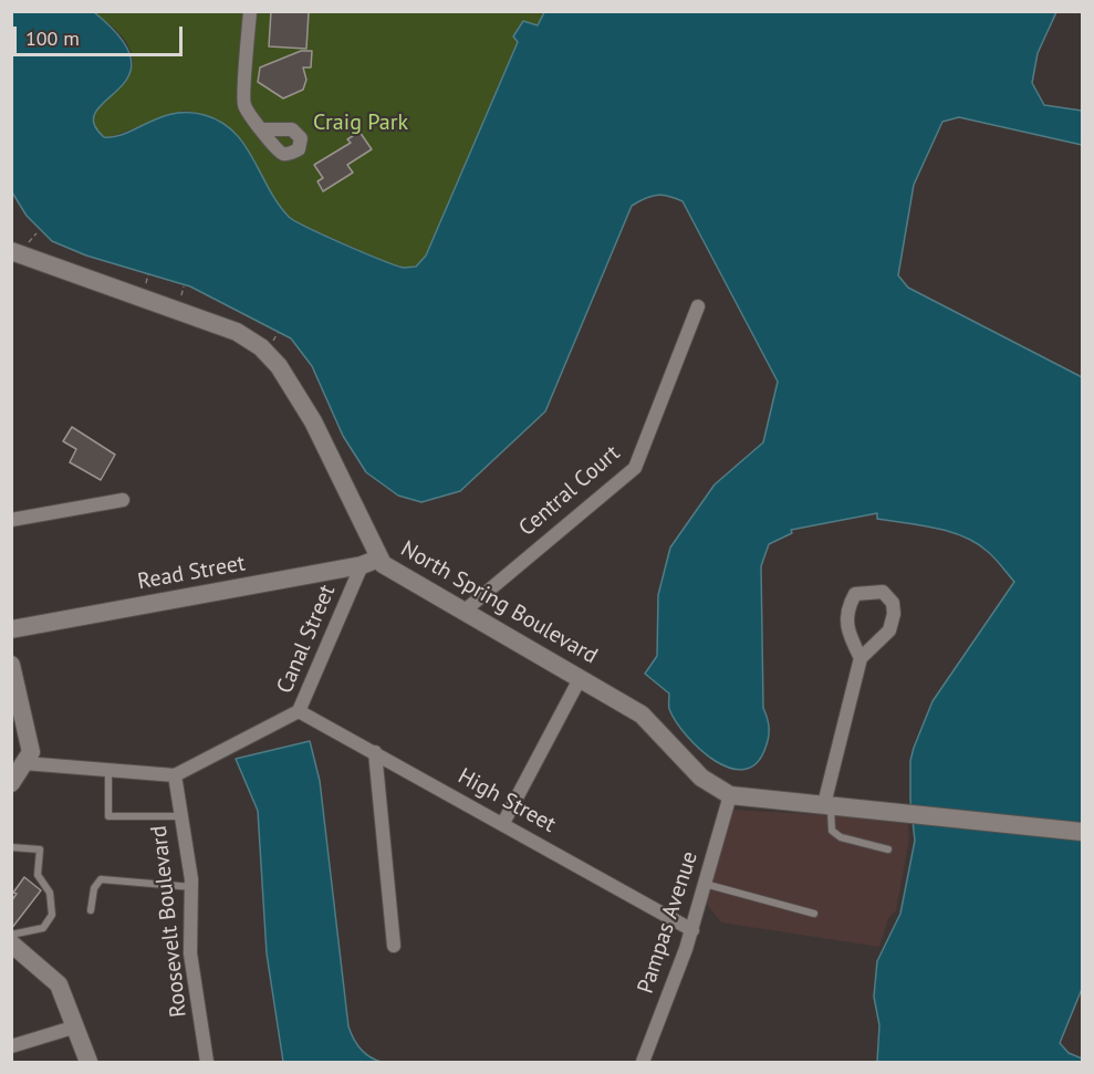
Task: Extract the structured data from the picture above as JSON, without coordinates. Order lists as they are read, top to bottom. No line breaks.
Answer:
{"streets":{"street":["Central Court","Read Street","North Spring Boulevard","Canal Street","High Street","Roosevelt Boulevard","Pampas Avenue"]},"crossings":[["Central Court","North Spring Boulevard"],["Read Street","North Spring Boulevard"],["Read Street","Canal Street"],["North Spring Boulevard","Canal Street"],["North Spring Boulevard","Pampas Avenue"],["Canal Street","High Street"],["Canal Street","Roosevelt Boulevard"],["High Street","Pampas Avenue"]],"parks":["Craig Park"],"scale_bar":"100 m"}
